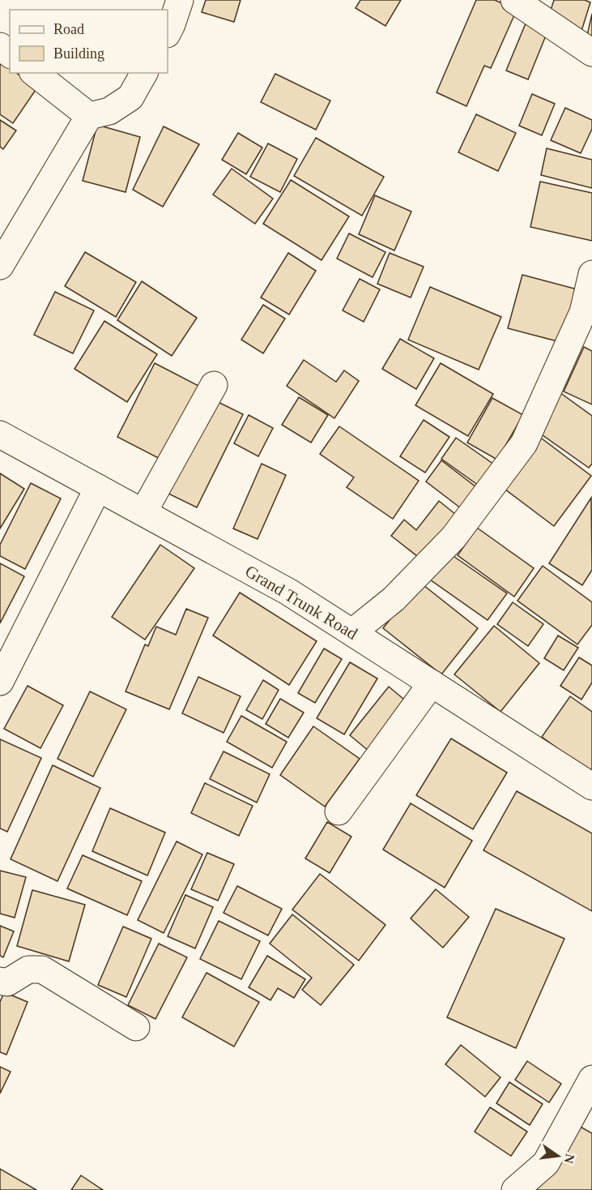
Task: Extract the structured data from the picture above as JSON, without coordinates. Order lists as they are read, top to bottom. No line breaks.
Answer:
{"streets":{"street":["Grand Trunk Road"]},"legend":["Road","Building"],"north":"right"}
